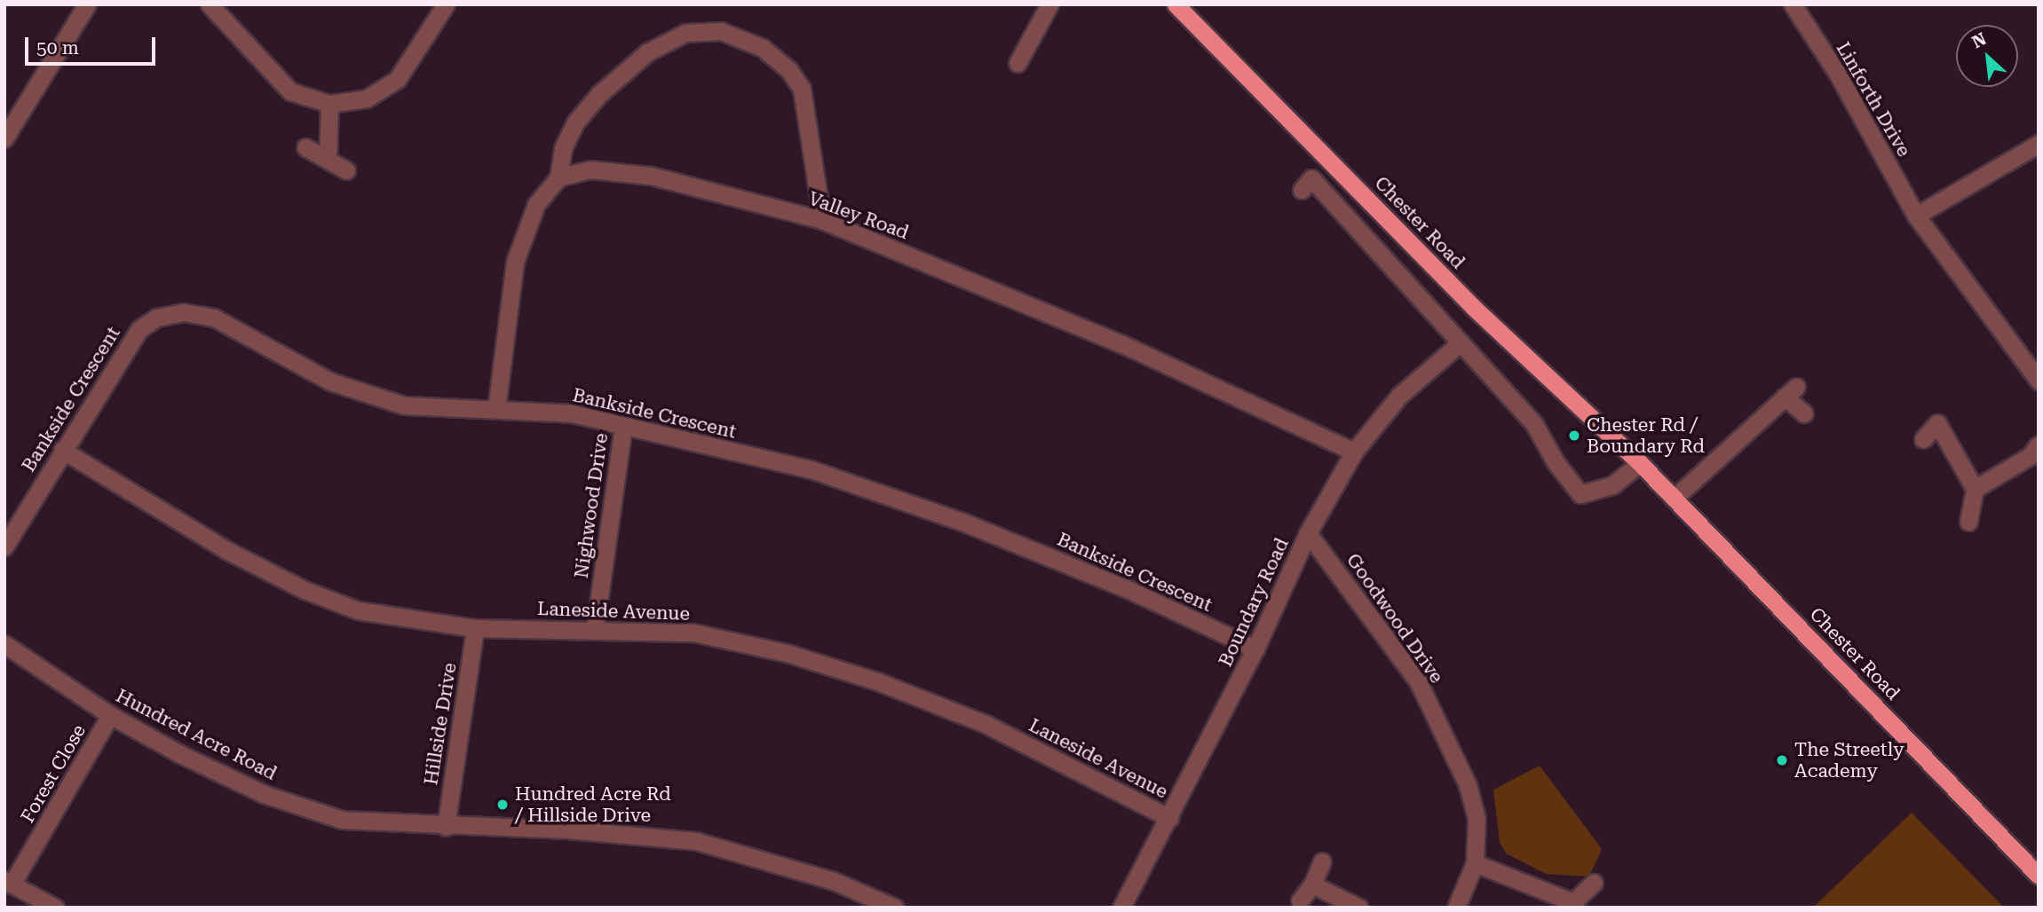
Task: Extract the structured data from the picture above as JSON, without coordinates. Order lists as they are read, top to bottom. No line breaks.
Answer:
{"streets":{"highway":["Chester Road"],"street":["Linforth Drive","Valley Road","Bankside Crescent","Nighwood Drive","Boundary Road","Laneside Avenue","Goodwood Drive","Hillside Drive","Hundred Acre Road","Forest Close"]},"crossings":[["Valley Road","Boundary Road"],["Bankside Crescent","Nighwood Drive"],["Bankside Crescent","Boundary Road"],["Bankside Crescent","Laneside Avenue"],["Nighwood Drive","Laneside Avenue"],["Boundary Road","Laneside Avenue"],["Boundary Road","Goodwood Drive"],["Laneside Avenue","Hillside Drive"],["Hillside Drive","Hundred Acre Road"],["Hundred Acre Road","Forest Close"]],"places":["Chester Rd / Boundary Rd","The Streetly Academy","Hundred Acre Rd / Hillside Drive"],"scale_bar":"50 m","north":"top left"}
